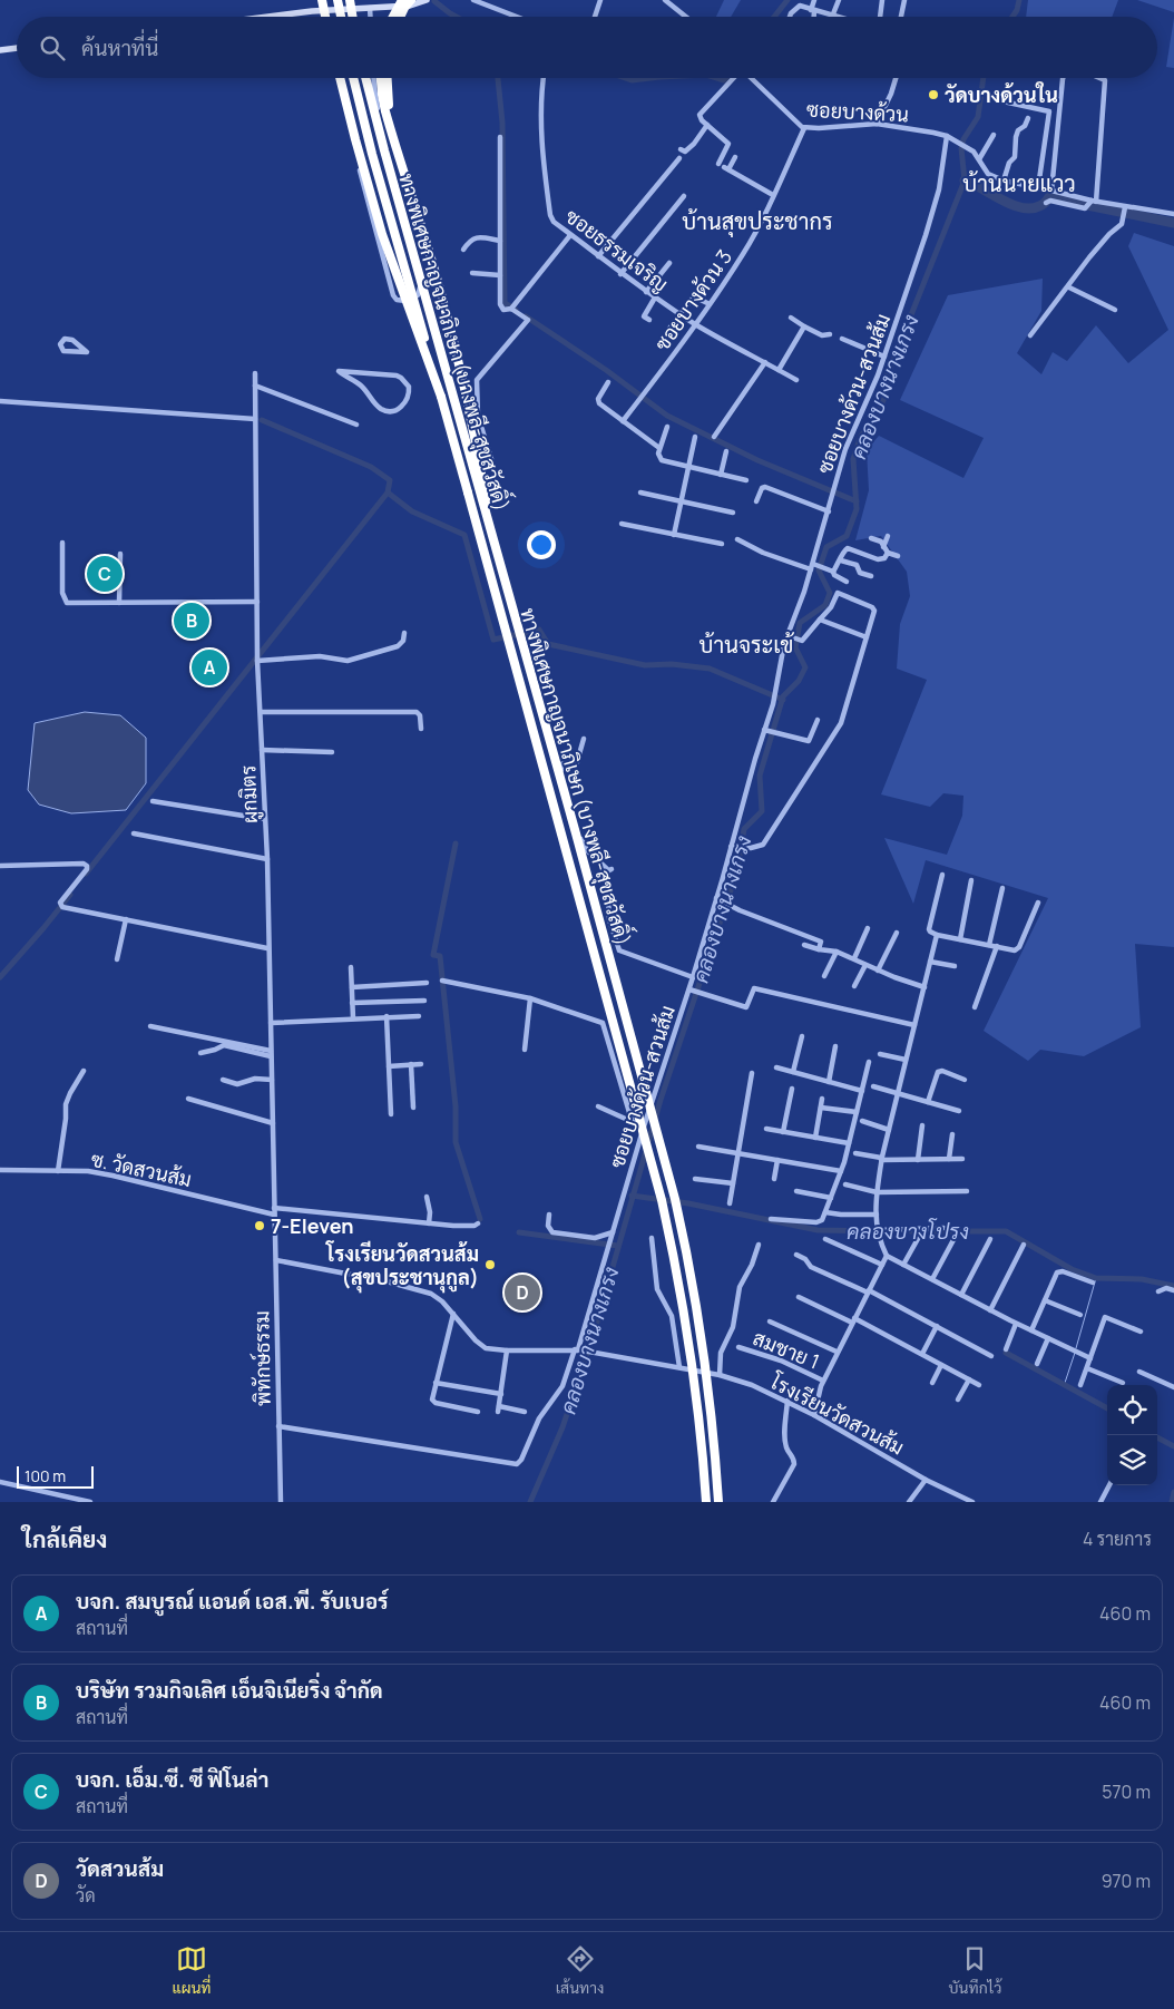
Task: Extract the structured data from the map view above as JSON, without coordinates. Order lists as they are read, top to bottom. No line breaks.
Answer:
{"streets":{"highway":["ทางพิเศษกาญจนาภิเษก (บางพลี-สุขสวัสดิ์)"],"street":["ซอยบางด้วน","ซอยธรรมเจริญ","ซอยบางด้วน 3","ซอยบางด้วน-สวนส้ม","ผูกมิตร","ซ. วัดสวนส้ม","สมชาย 1","พิทักษ์ธรรม","โรงเรียนวัดสวนส้ม"]},"crossings":[["ซอยบางด้วน","ซอยบางด้วน 3"],["ซอยบางด้วน","ซอยบางด้วน-สวนส้ม"],["ซอยธรรมเจริญ","ซอยบางด้วน 3"],["ซอยบางด้วน-สวนส้ม","พิทักษ์ธรรม"],["ซอยบางด้วน-สวนส้ม","โรงเรียนวัดสวนส้ม"],["ผูกมิตร","ซ. วัดสวนส้ม"],["ผูกมิตร","พิทักษ์ธรรม"],["ซ. วัดสวนส้ม","พิทักษ์ธรรม"],["พิทักษ์ธรรม","โรงเรียนวัดสวนส้ม"]],"districts":["บ้านนายแวว","บ้านสุขประชากร","บ้านจระเข้"],"water":["คลองบางนางเกรง","คลองบางโปรง"],"places":["วัดบางด้วนใน","7-Eleven","โรงเรียนวัดสวนส้ม (สุขประชานุกูล)"],"scale_bar":"100 m","page":{"search":"ค้นหาที่นี่","pins":["C","B","A","D"],"scale":"100 m","heading":["ใกล้เคียง","4 รายการ"],"list":[{"mark":"A","name":"บจก. สมบูรณ์ แอนด์ เอส.พี. รับเบอร์","note":"สถานที่","value":"460 m"},{"mark":"B","name":"บริษัท รวมกิจเลิศ เอ็นจิเนียริ่ง จำกัด","note":"สถานที่","value":"460 m"},{"mark":"C","name":"บจก. เอ็ม.ซี. ซี ฟิโนล่า","note":"สถานที่","value":"570 m"},{"mark":"D","name":"วัดสวนส้ม","note":"วัด","value":"970 m"}],"nav":["แผนที่","เส้นทาง","บันทึกไว้"]}}
